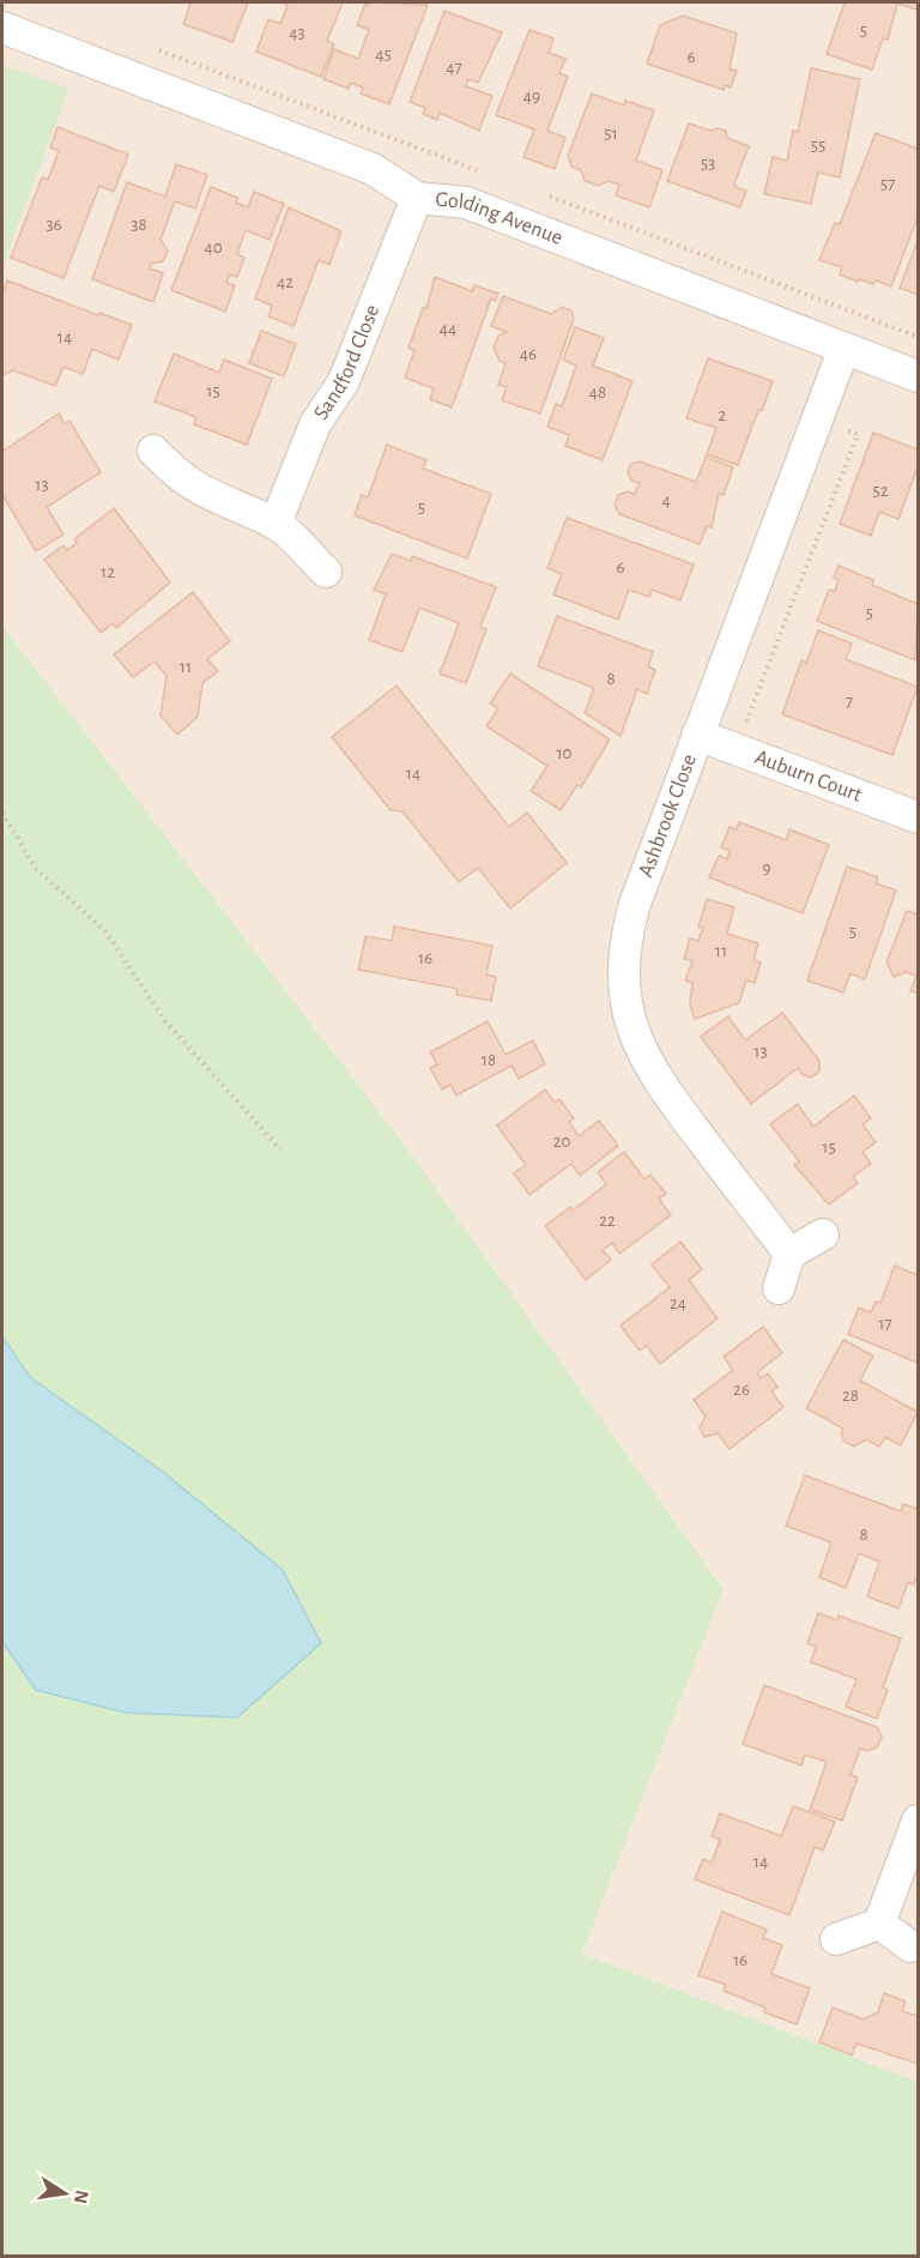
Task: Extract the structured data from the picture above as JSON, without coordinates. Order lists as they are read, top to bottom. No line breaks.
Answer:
{"streets":{"street":["Golding Avenue","Sandford Close","Auburn Court","Ashbrook Close"]},"crossings":[["Golding Avenue","Sandford Close"],["Golding Avenue","Ashbrook Close"],["Auburn Court","Ashbrook Close"]],"house_numbers":["5","43","45","6","47","49","51","55","53","57","36","38","40","42","44","14","46","15","48","2","13","52","4","5","6","12","5","11","8","7","10","14","9","5","11","16","13","18","20","15","22","24","17","26","28","8","14","16"],"north":"right"}
